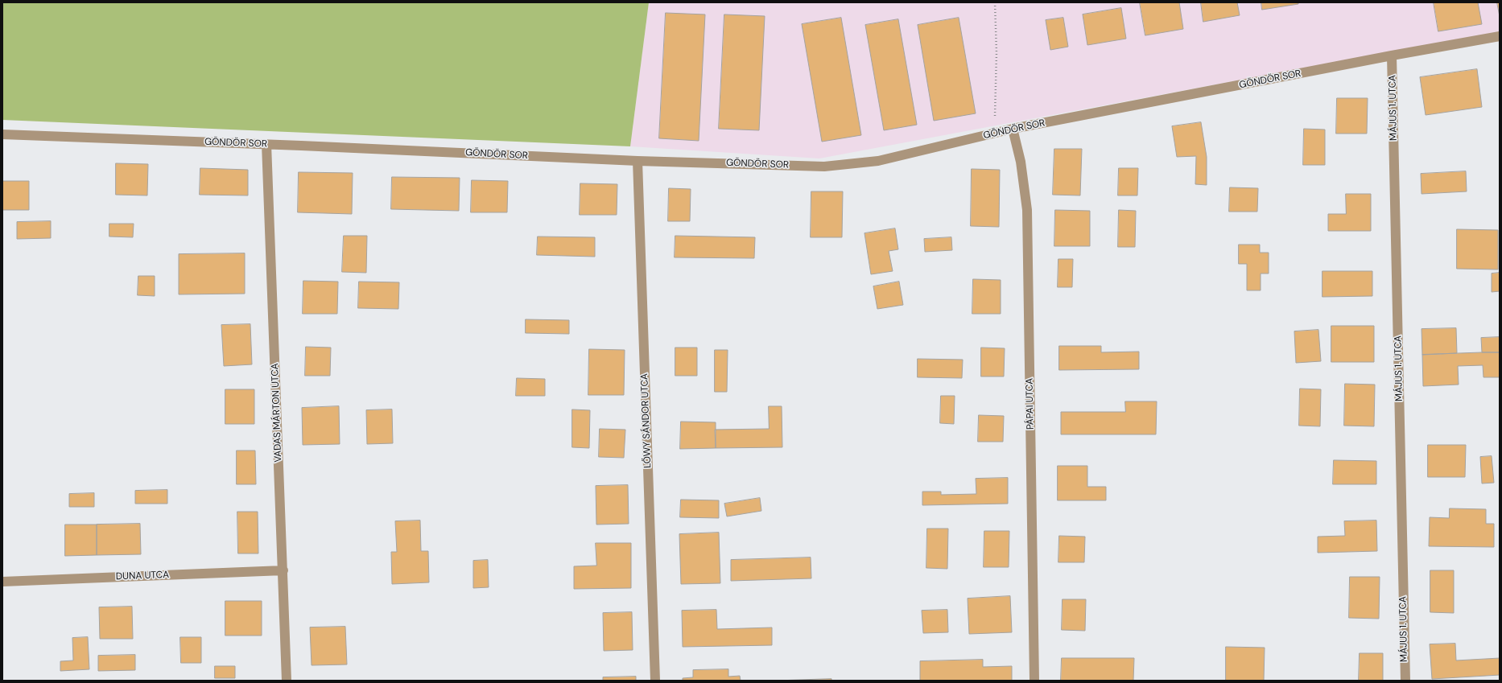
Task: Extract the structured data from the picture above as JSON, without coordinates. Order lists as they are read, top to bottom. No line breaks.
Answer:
{"streets":{"street":["GÖNDÖR SOR","MÁJUS 1. UTCA","PÁPAI UTCA","VADAS MÁRTON UTCA","LŐWY SÁNDOR UTCA","DUNA UTCA"]},"crossings":[["GÖNDÖR SOR","MÁJUS 1. UTCA"],["GÖNDÖR SOR","PÁPAI UTCA"],["GÖNDÖR SOR","VADAS MÁRTON UTCA"],["GÖNDÖR SOR","LŐWY SÁNDOR UTCA"],["VADAS MÁRTON UTCA","DUNA UTCA"]]}
